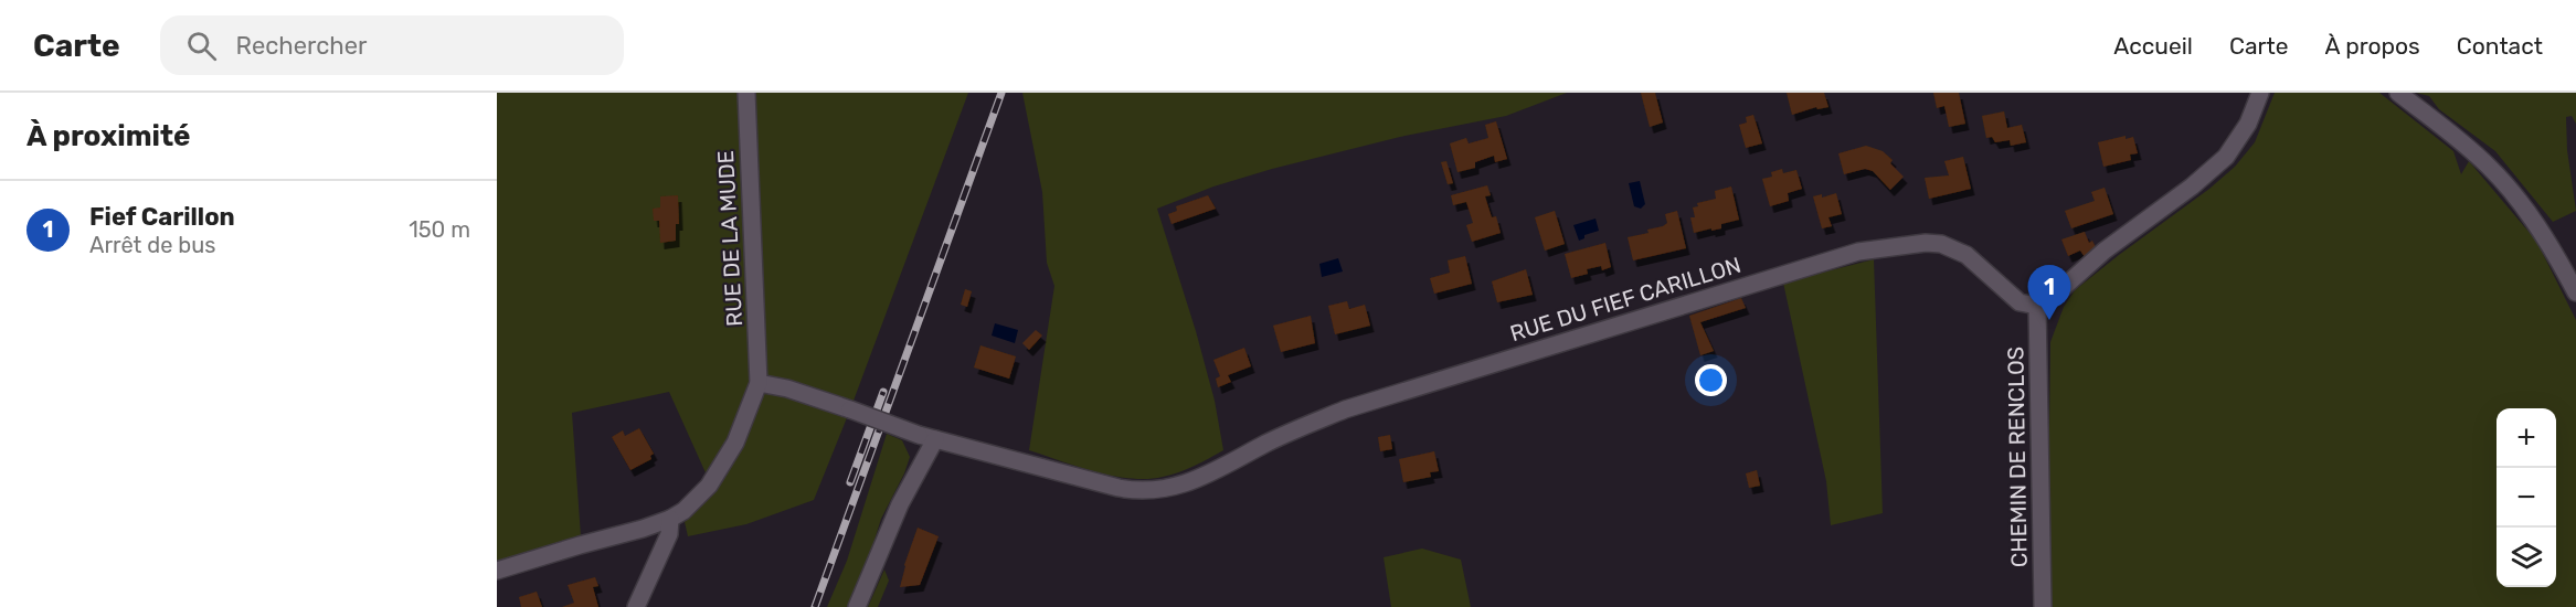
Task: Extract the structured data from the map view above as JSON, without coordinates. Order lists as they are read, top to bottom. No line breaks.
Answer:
{"streets":{"street":["RUE DE LA MUDE","RUE DU FIEF CARILLON","CHEMIN DE RENCLOS"]},"crossings":[["RUE DE LA MUDE","RUE DU FIEF CARILLON"],["RUE DU FIEF CARILLON","CHEMIN DE RENCLOS"]],"page":{"header":"Carte","search":"Rechercher","nav":["Accueil","Carte","À propos","Contact"],"heading":"À proximité","list":[{"mark":"1","name":"Fief Carillon","note":"Arrêt de bus","value":"150 m"}],"pins":"1","map_buttons":["+","−"]}}
